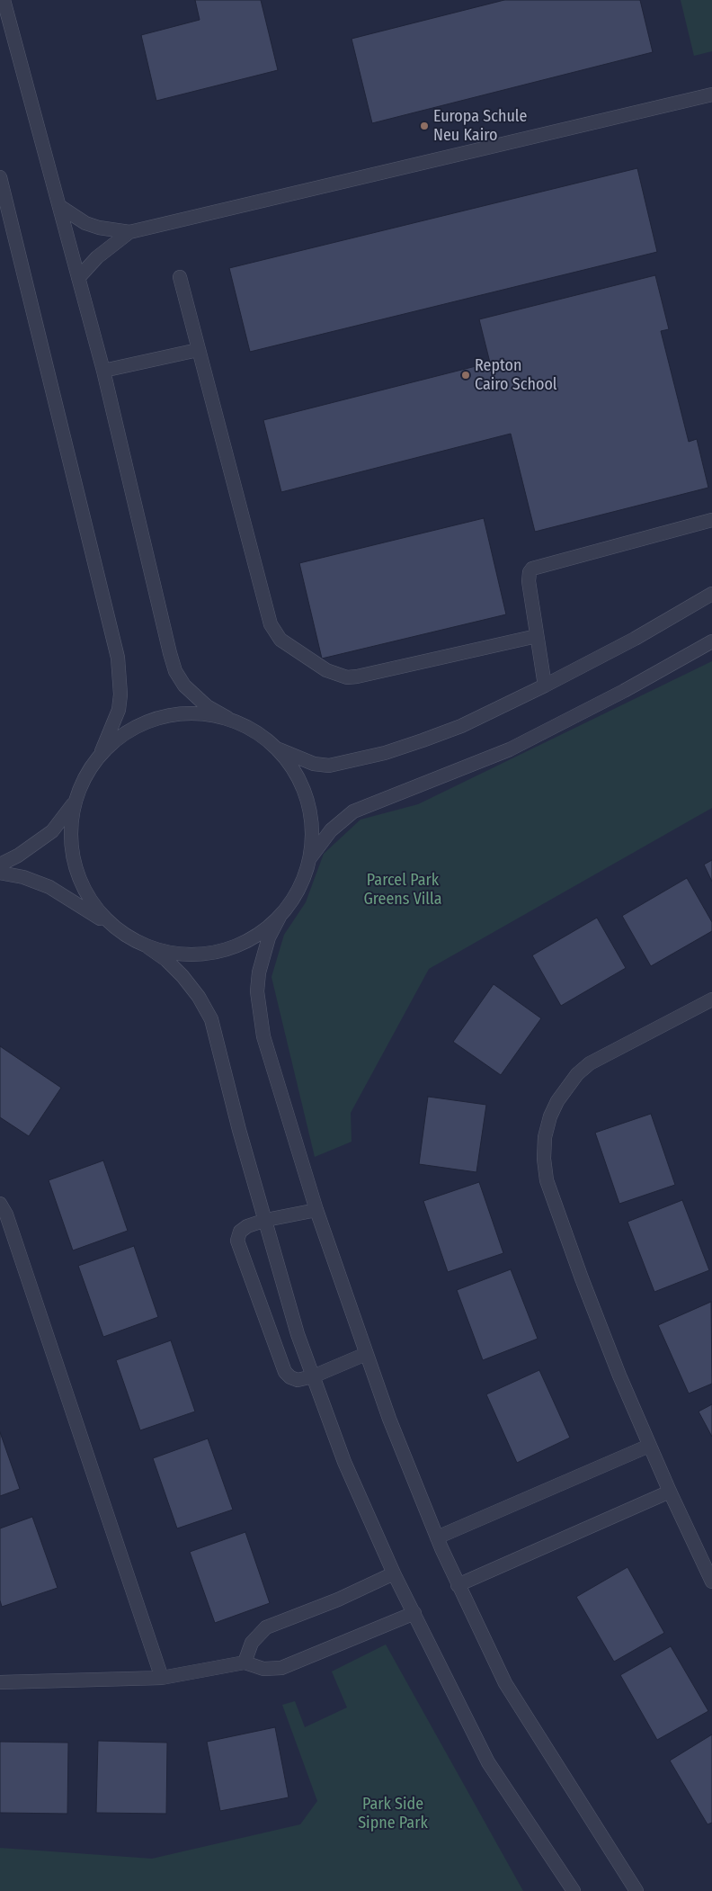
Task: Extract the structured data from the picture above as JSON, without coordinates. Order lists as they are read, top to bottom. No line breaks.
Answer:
{"parks":["Parcel Park Greens Villa","Park Side Sipne Park"],"places":["Europa Schule Neu Kairo","Repton Cairo School"]}
